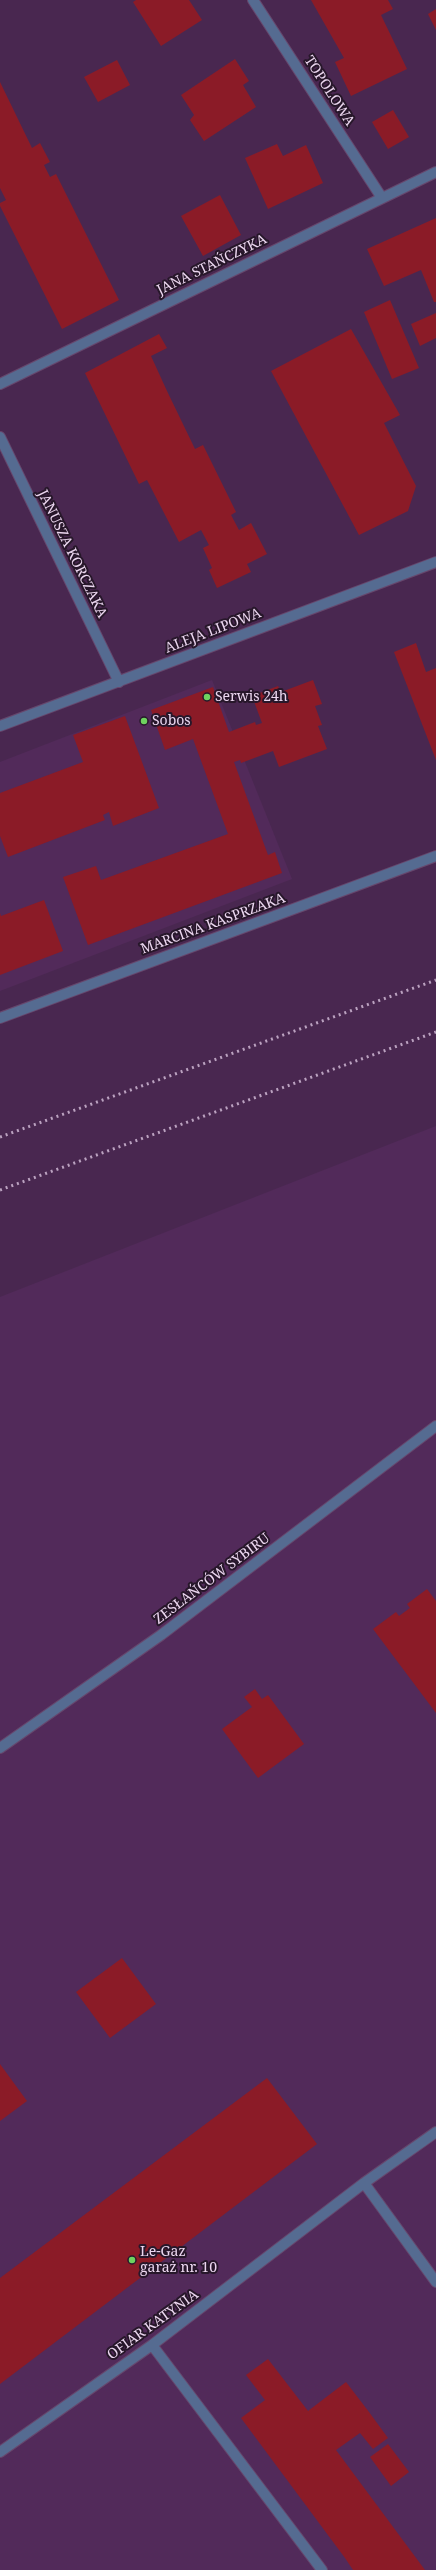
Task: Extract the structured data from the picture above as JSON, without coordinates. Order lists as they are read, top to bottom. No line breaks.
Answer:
{"streets":{"street":["TOPOLOWA","JANA STAŃCZYKA","JANUSZA KORCZAKA","ALEJA LIPOWA","MARCINA KASPRZAKA","ZESŁAŃCÓW SYBIRU","OFIAR KATYNIA"]},"crossings":[["TOPOLOWA","JANA STAŃCZYKA"],["JANUSZA KORCZAKA","ALEJA LIPOWA"]],"places":["Serwis 24h","Sobos","Le-Gaz garaż nr. 10"]}
